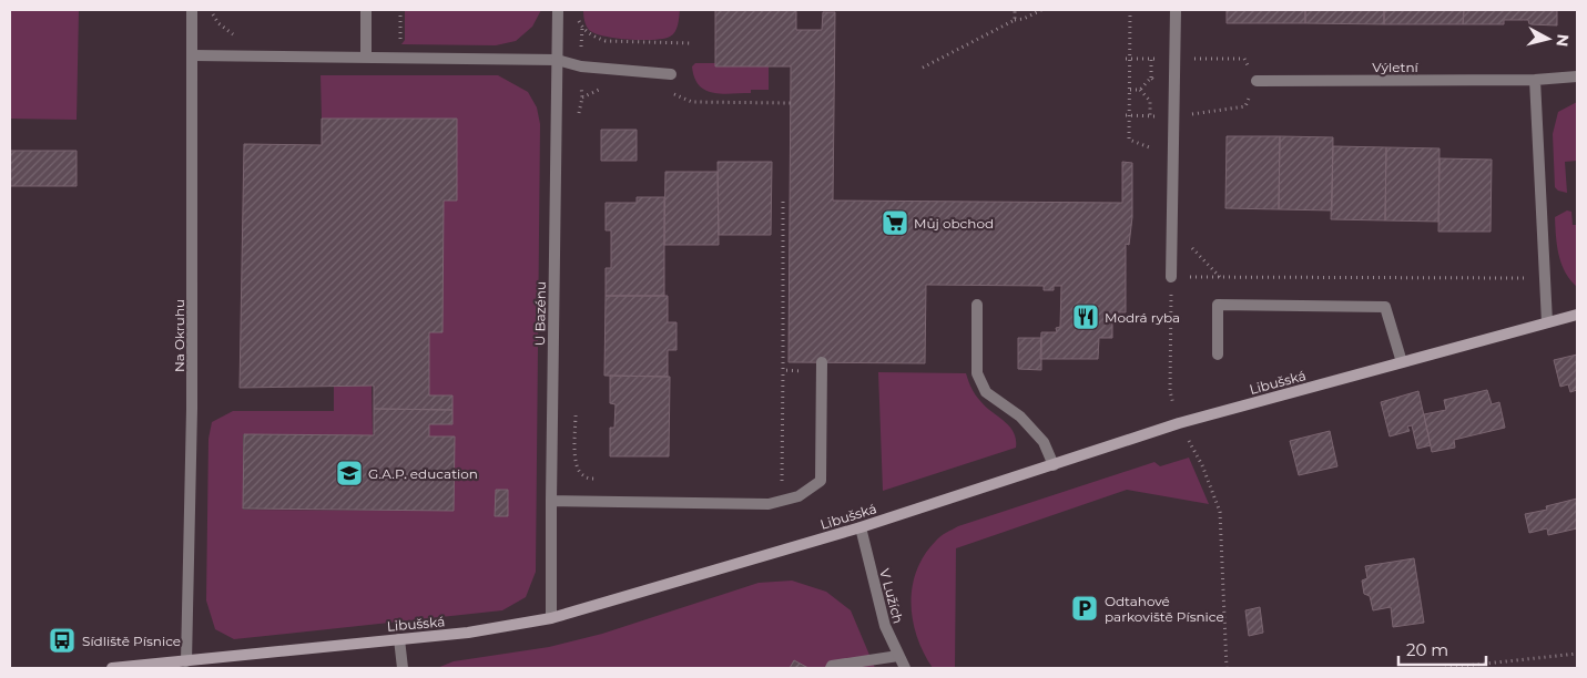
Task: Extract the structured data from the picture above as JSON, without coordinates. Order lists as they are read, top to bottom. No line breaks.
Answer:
{"streets":{"main road":["Libušská"],"street":["Výletní","U Bazénu","Na Okruhu","V Lužích"]},"crossings":[["U Bazénu","Libušská"],["Na Okruhu","Libušská"],["Libušská","V Lužích"]],"places":{"supermarket":["Můj obchod"],"restaurant":["Modrá ryba"],"school or university":["G.A.P. education"],"parking":["Odtahové parkoviště Písnice"],"bus stop":["Sídliště Písnice"]},"scale_bar":"20 m","north":"right"}
